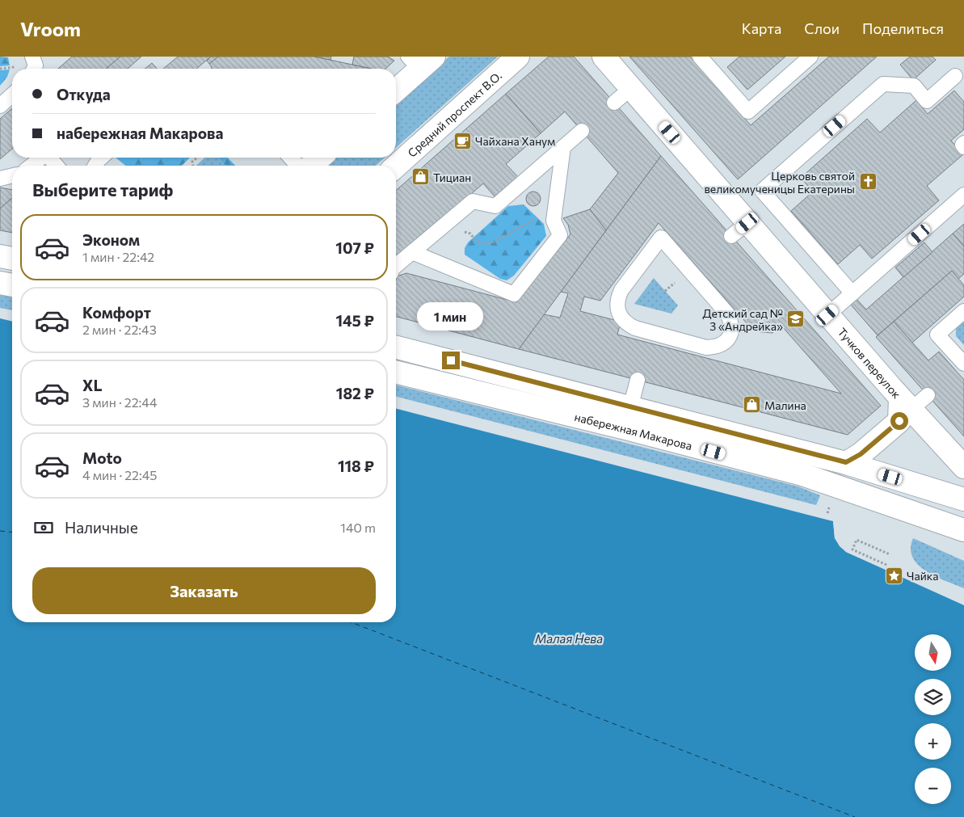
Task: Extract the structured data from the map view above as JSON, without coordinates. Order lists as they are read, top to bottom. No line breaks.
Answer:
{"streets":{"main road":["Средний проспект В.О.","Тучков переулок","набережная Макарова"]},"water":["Малая Нева"],"places":{"cafe":["Чайхана Ханум"],"shop":["Тициан","Малина"],"church":["Церковь святой великомученицы Екатерины"],"school or university":["Детский сад № 3 «Андрейка»"],"place":["Чайка"]},"north":"bottom","page":{"header":"Vroom","nav":["Карта","Слои","Поделиться"],"banner":["Откуда","набережная Макарова"],"heading":"Выберите тариф","list":[{"name":"Эконом","note":"1 мин · 22:42","value":"107 ₽"},{"name":"Комфорт","note":"2 мин · 22:43","value":"145 ₽"},{"name":"XL","note":"3 мин · 22:44","value":"182 ₽"},{"name":"Moto","note":"4 мин · 22:45","value":"118 ₽"}],"bubble":"1 мин","pay":["Наличные","140 m"],"buttons":"Заказать","map_buttons":["+","−"]}}
